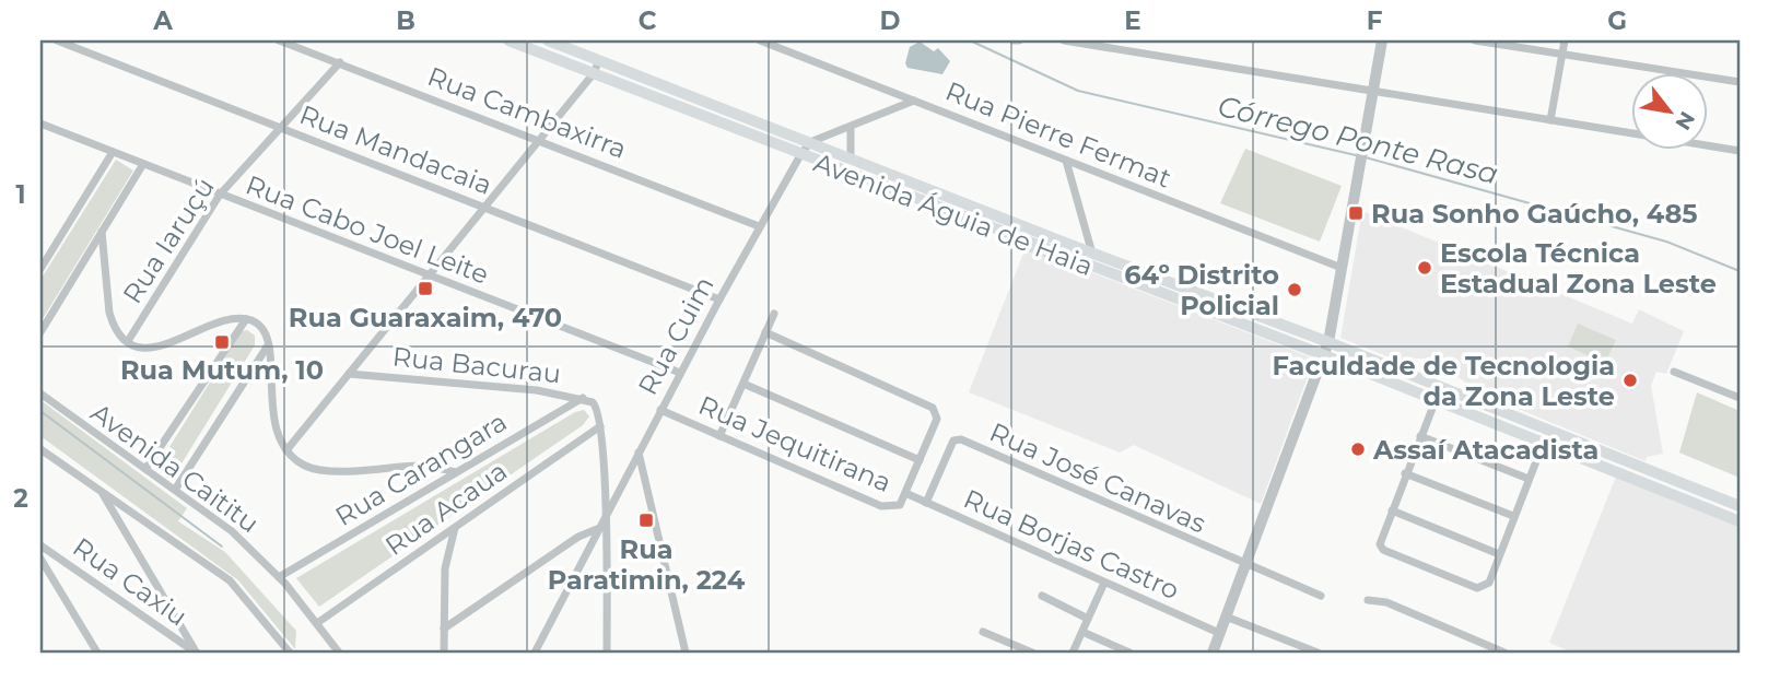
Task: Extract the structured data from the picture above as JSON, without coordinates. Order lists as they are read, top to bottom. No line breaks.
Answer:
{"streets":{"main road":["Avenida Águia de Haia"],"street":["Rua Cambaxirra","Rua Pierre Fermat","Rua Mandacaia","Rua Cabo Joel Leite","Rua Iaruçú","Rua Cuim","Rua Bacurau","Rua Jequitirana","Avenida Caititu","Rua Carangara","Rua José Canavas","Rua Acaua","Rua Borjas Castro","Rua Caxiu"]},"crossings":[["Rua Cambaxirra","Rua Iaruçú"],["Rua Cambaxirra","Rua Cuim"],["Rua Mandacaia","Rua Iaruçú"],["Rua Mandacaia","Rua Cuim"],["Avenida Águia de Haia","Rua Cuim"],["Rua Cabo Joel Leite","Rua Iaruçú"],["Rua Cabo Joel Leite","Rua Cuim"],["Rua Cuim","Rua Jequitirana"],["Rua Bacurau","Rua Carangara"],["Rua Bacurau","Rua Acaua"],["Rua Jequitirana","Rua Borjas Castro"],["Avenida Caititu","Rua Carangara"],["Avenida Caititu","Rua Acaua"],["Rua José Canavas","Rua Borjas Castro"]],"water":["Córrego Ponte Rasa"],"places":{"transit":["Rua Sonho Gaúcho, 485","Rua Guaraxaim, 470","Rua Mutum, 10","Rua Paratimin, 224"],"other":["Escola Técnica Estadual Zona Leste","64º Distrito Policial","Faculdade de Tecnologia da Zona Leste","Assaí Atacadista"]},"north":"bottom right","grid":{"columns":["A","B","C","D","E","F","G"],"rows":["1","2"]}}
